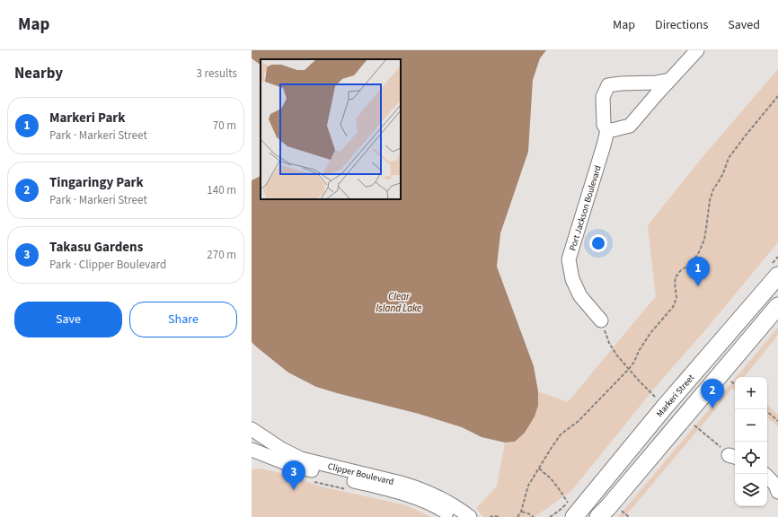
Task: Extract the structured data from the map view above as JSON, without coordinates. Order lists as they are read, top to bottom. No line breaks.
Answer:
{"streets":{"main road":["Markeri Street"],"street":["Port Jackson Boulevard","Clipper Boulevard"]},"water":["Clear Island Lake"],"page":{"header":"Map","nav":["Map","Directions","Saved"],"heading":["Nearby","3 results"],"list":[{"mark":"1","name":"Markeri Park","note":"Park · Markeri Street","value":"70 m"},{"mark":"2","name":"Tingaringy Park","note":"Park · Markeri Street","value":"140 m"},{"mark":"3","name":"Takasu Gardens","note":"Park · Clipper Boulevard","value":"270 m"}],"pins":["1","2","3"],"buttons":["Save","Share"],"map_buttons":["+","−"]}}
